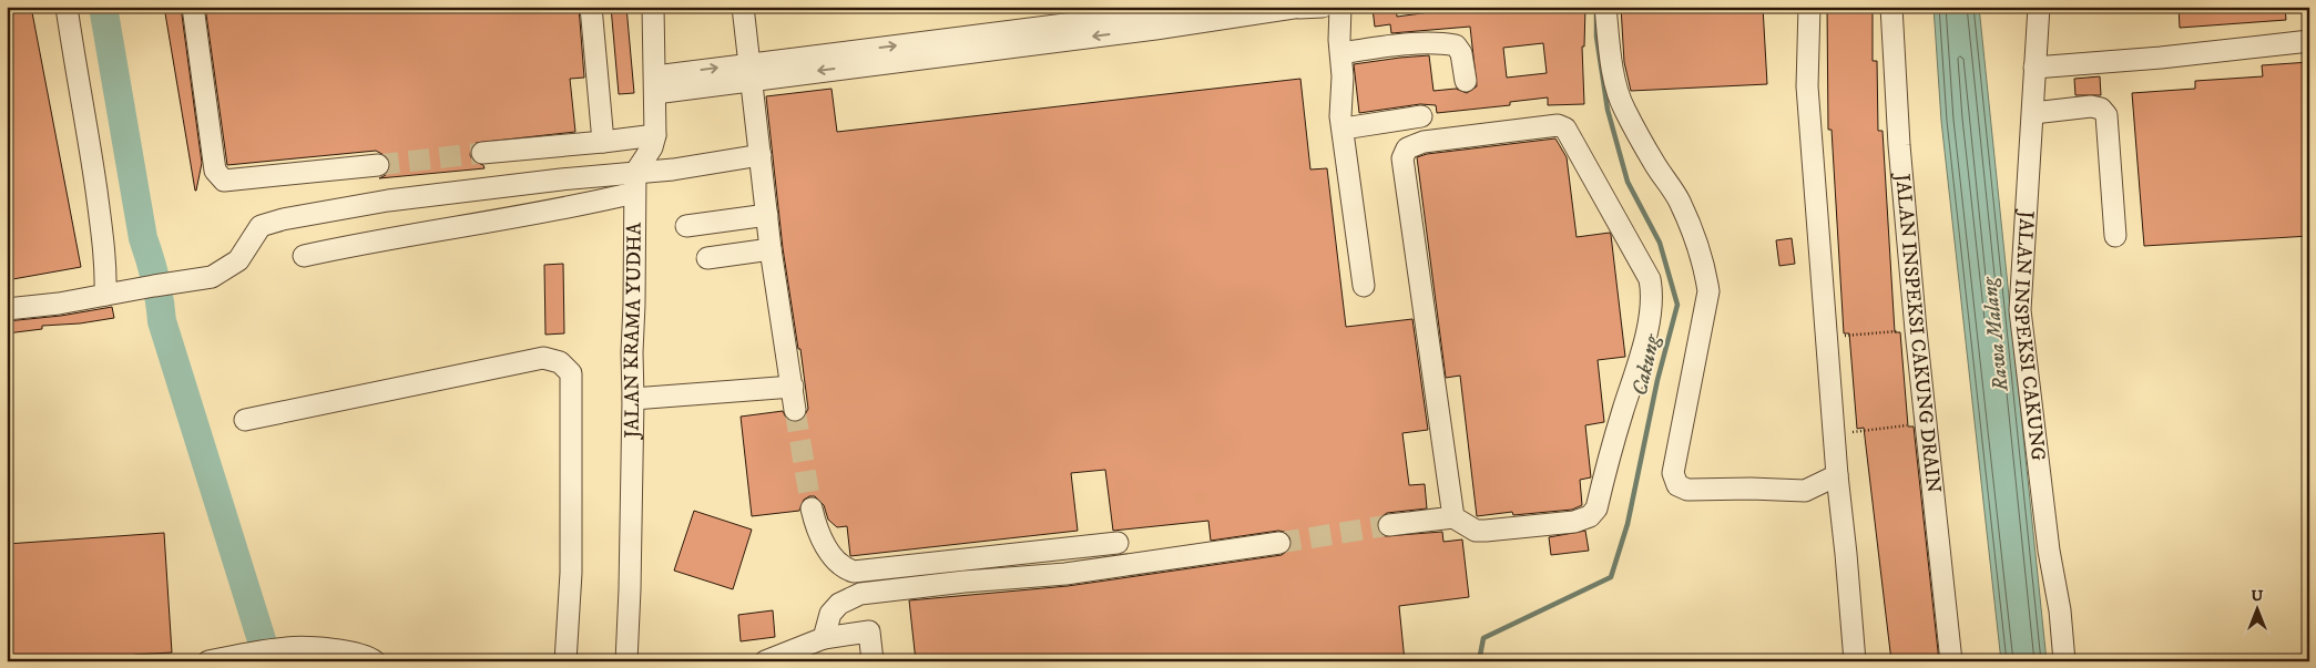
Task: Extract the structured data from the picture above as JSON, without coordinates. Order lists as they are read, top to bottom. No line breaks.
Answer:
{"streets":{"street":["JALAN KRAMA YUDHA","JALAN INSPEKSI CAKUNG DRAIN","JALAN INSPEKSI CAKUNG"]},"water":["Rawa Malang","Cakung"],"north":"top"}
